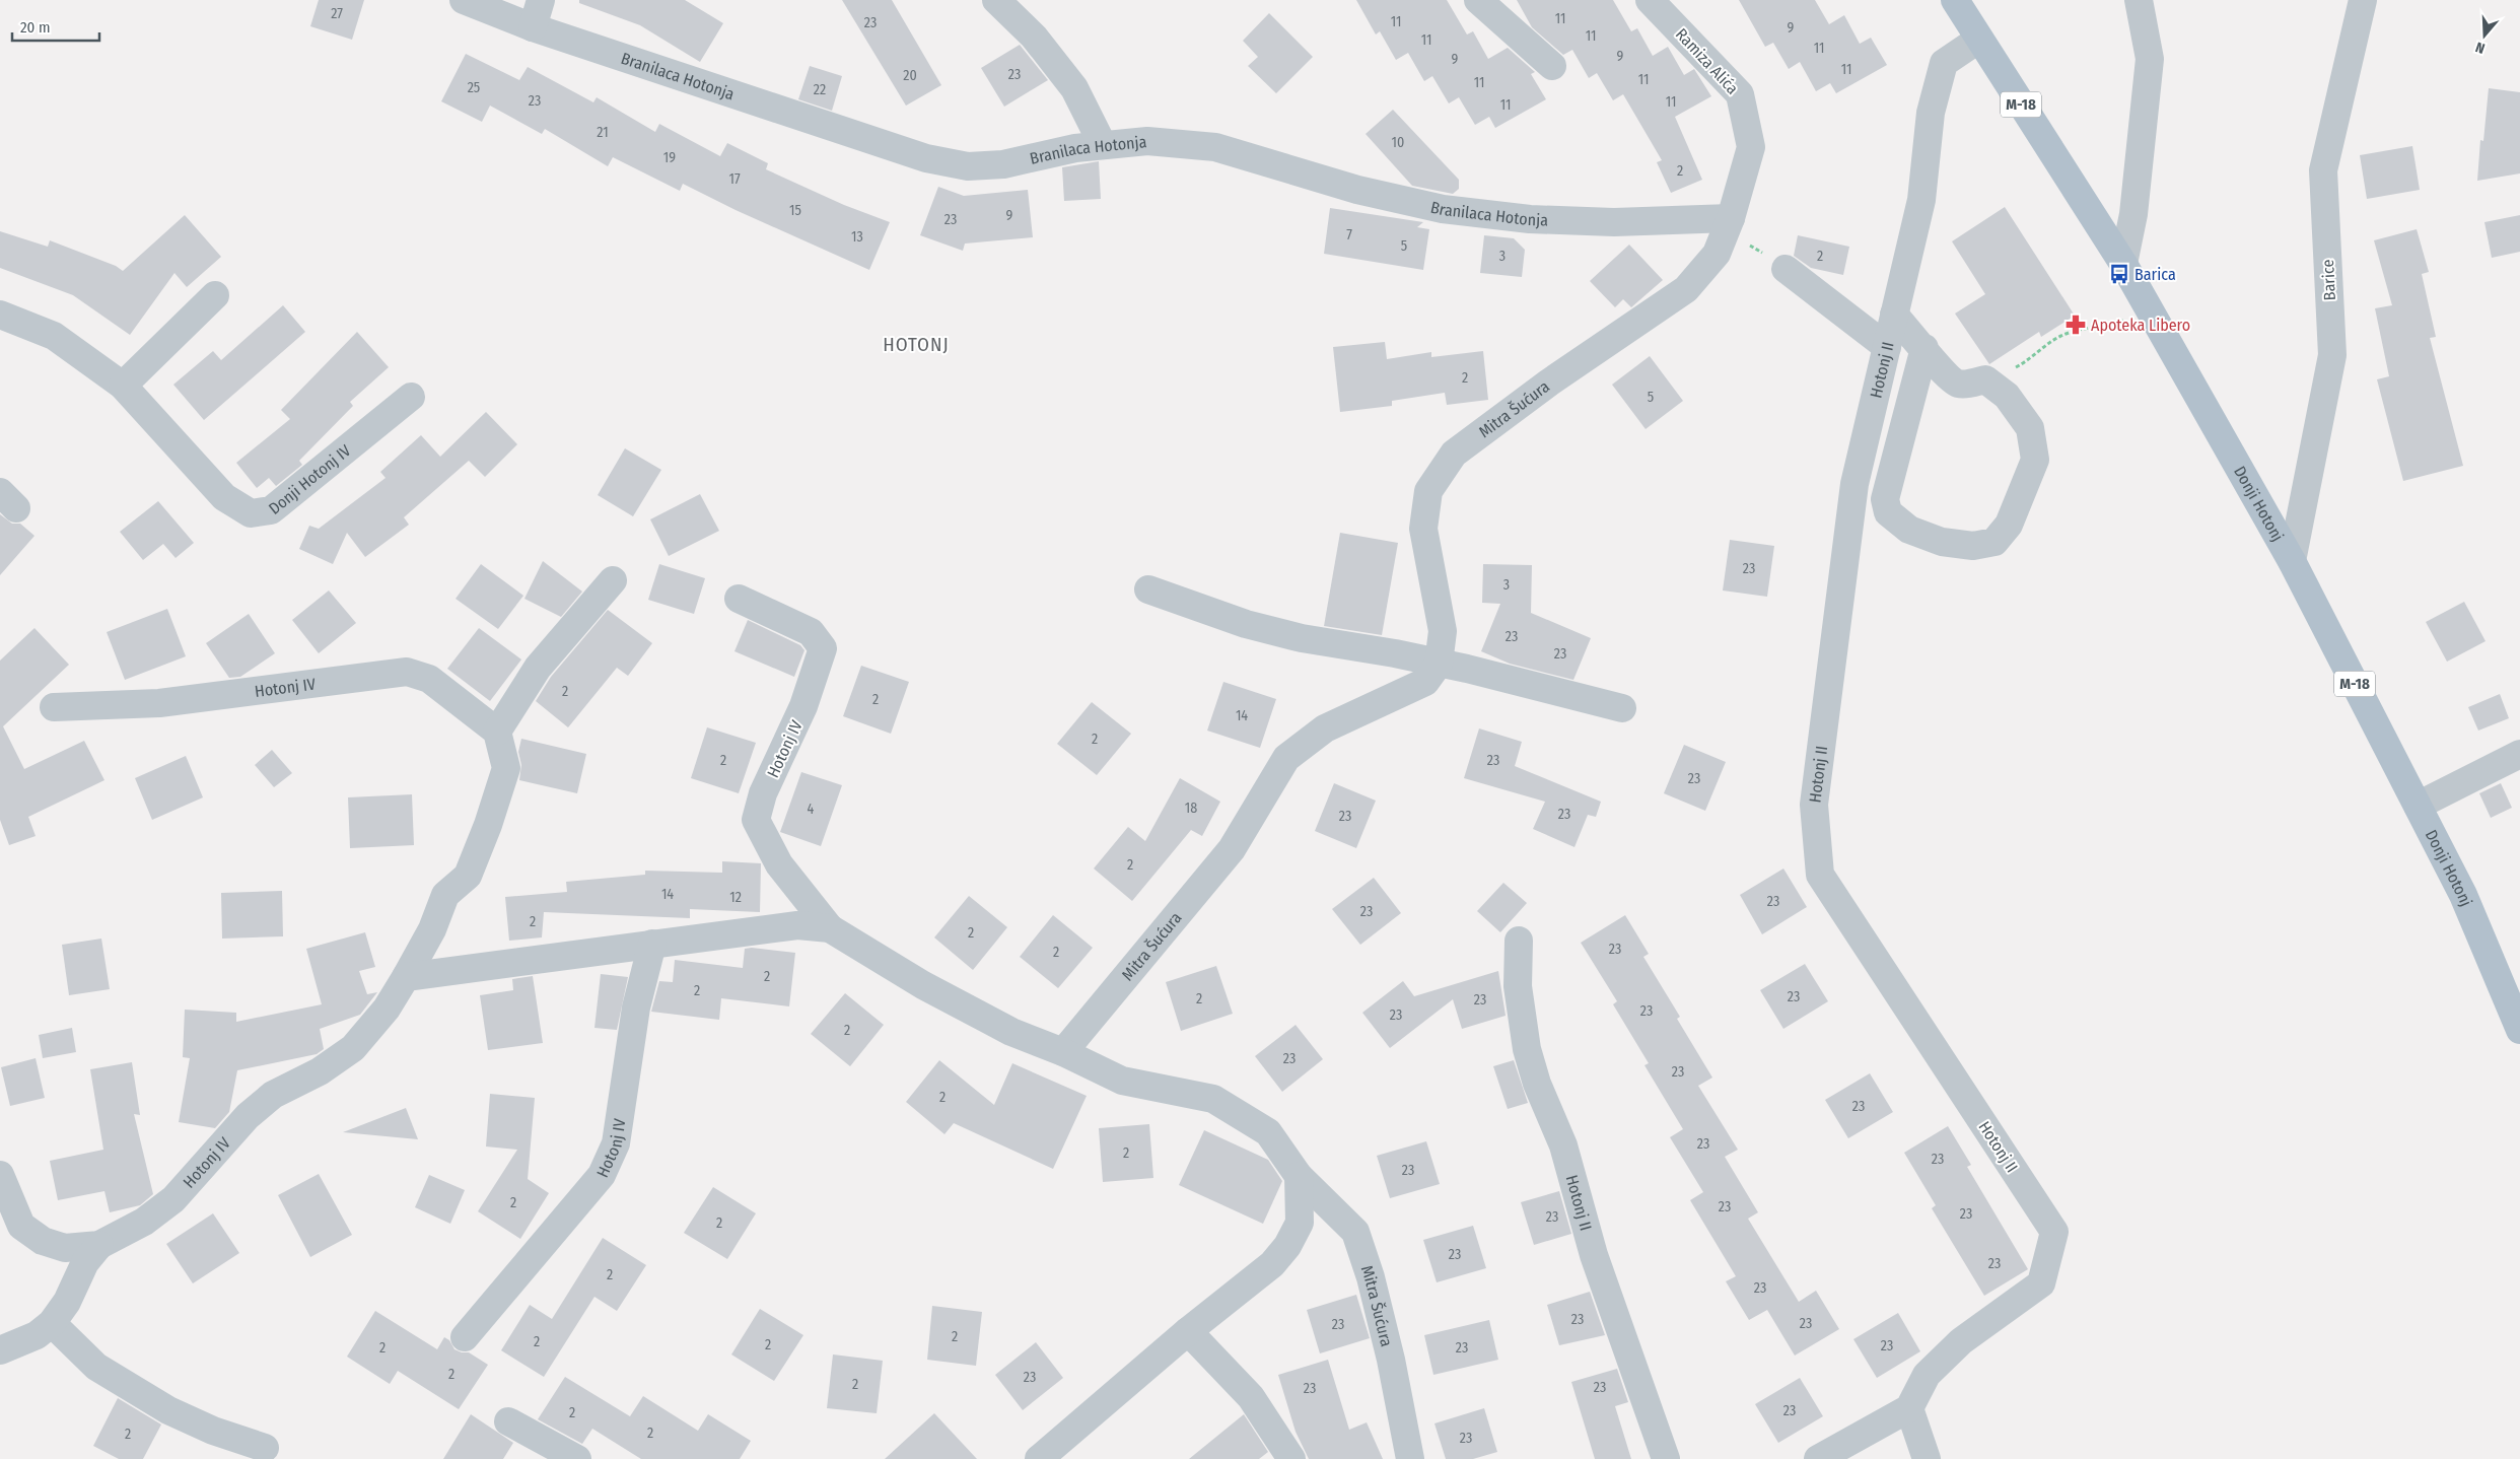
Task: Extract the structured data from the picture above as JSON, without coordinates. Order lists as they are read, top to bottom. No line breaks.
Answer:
{"streets":{"main road":["M-18","Donji Hotonj"],"street":["Ramiza Alića","Branilaca Hotonja","Barice","Hotonj II","Mitra Šućura","Donji Hotonj IV","Hotonj IV"]},"crossings":[["Ramiza Alića","Branilaca Hotonja"],["Ramiza Alića","Mitra Šućura"],["Branilaca Hotonja","Mitra Šućura"],["Barice","Donji Hotonj"],["Hotonj II","Donji Hotonj"],["Mitra Šućura","Hotonj IV"]],"districts":["HOTONJ"],"places":{"bus stop":["Barica"],"pharmacy":["Apoteka Libero"]},"house_numbers":["27","11","11","23","9","11","11","11","9","9","11","23","20","11","11","25","22","23","11","11","21","10","19","2","17","15","9","23","7","13","5","3","2","2","5","23","3","23","23","2","2","14","2","2","23","23","18","4","23","23","2","14","12","23","23","2","2","23","2","2","2","23","2","23","23","23","2","23","23","2","23","23","2","23","23","2","23","23","23","2","23","23","2","23","23","23","23","2","2","2","23","2","23","2","23","2","23","23","23","2","2","2","23"],"scale_bar":"20 m","north":"bottom"}
